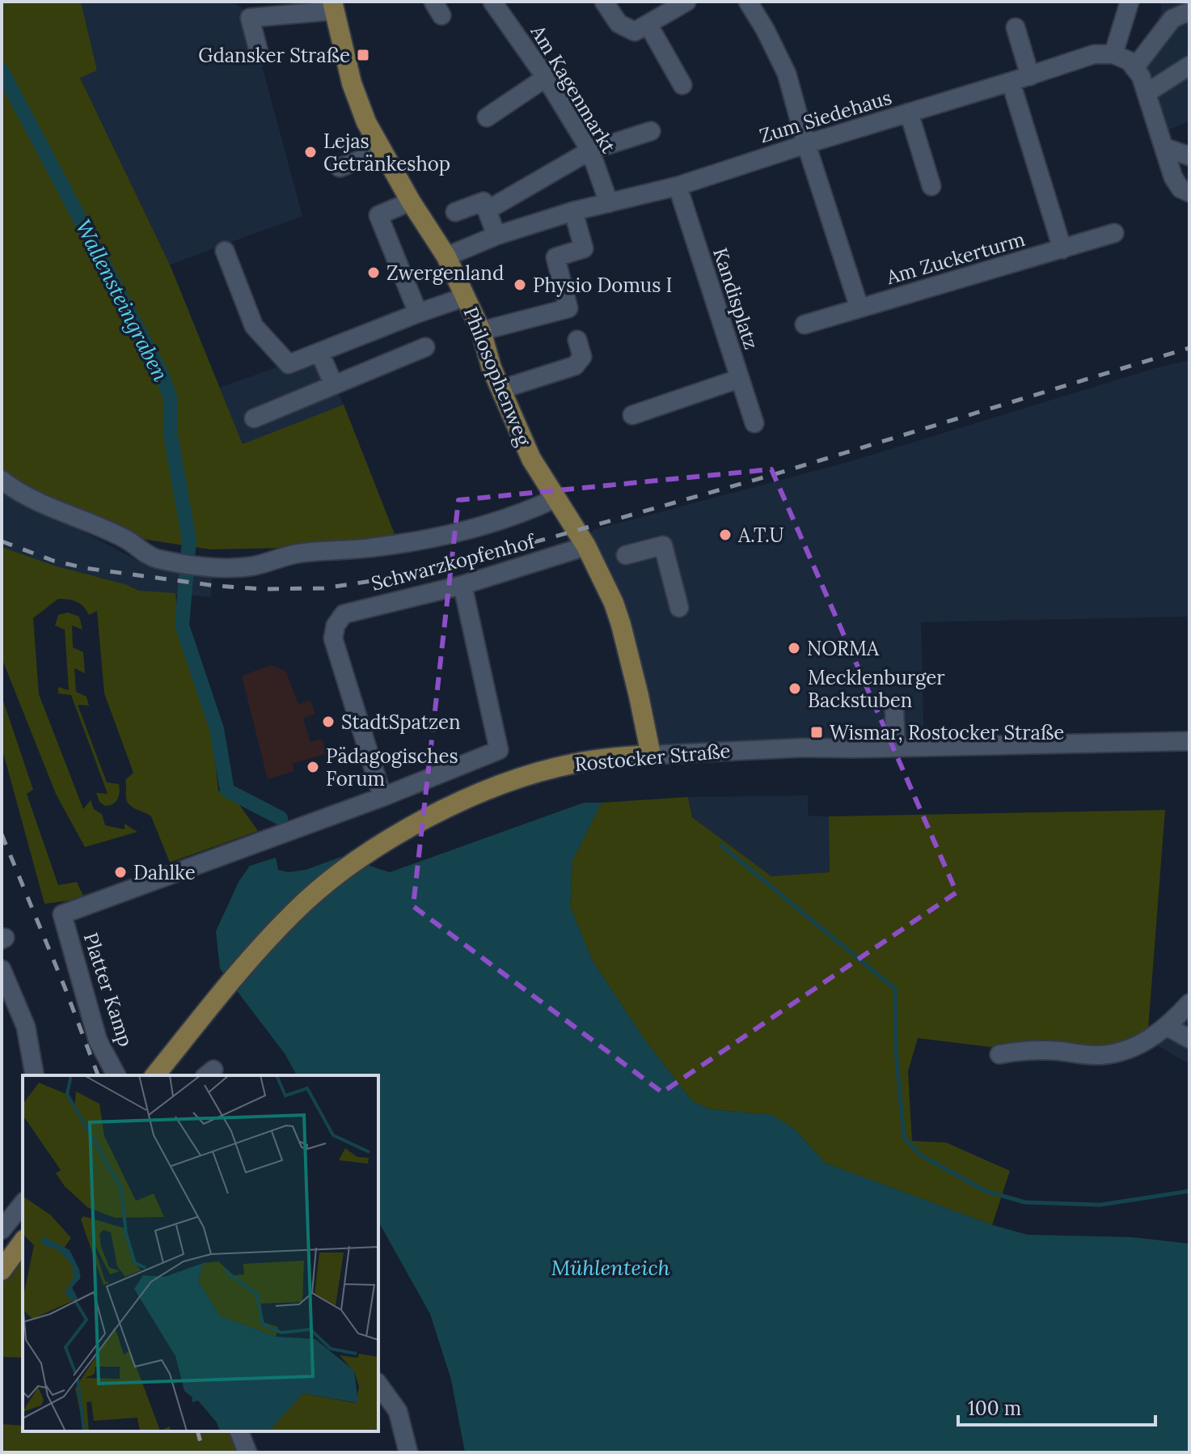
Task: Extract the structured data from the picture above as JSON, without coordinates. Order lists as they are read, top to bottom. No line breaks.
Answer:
{"streets":{"main road":["Philosophenweg","Rostocker Straße"],"street":["Am Kagenmarkt","Zum Siedehaus","Am Zuckerturm","Kandisplatz","Schwarzkopfenhof","Platter Kamp"]},"crossings":[["Am Kagenmarkt","Zum Siedehaus"],["Zum Siedehaus","Kandisplatz"],["Zum Siedehaus","Philosophenweg"],["Philosophenweg","Schwarzkopfenhof"],["Philosophenweg","Rostocker Straße"],["Schwarzkopfenhof","Platter Kamp"]],"water":["Wallensteingraben","Mühlenteich"],"places":{"transit":["Gdansker Straße","Wismar, Rostocker Straße"],"other":["Lejas Getränkeshop","Zwergenland","Physio Domus I","A.T.U","NORMA","Mecklenburger Backstuben","StadtSpatzen","Pädagogisches Forum","Dahlke"]},"scale_bar":"100 m"}
